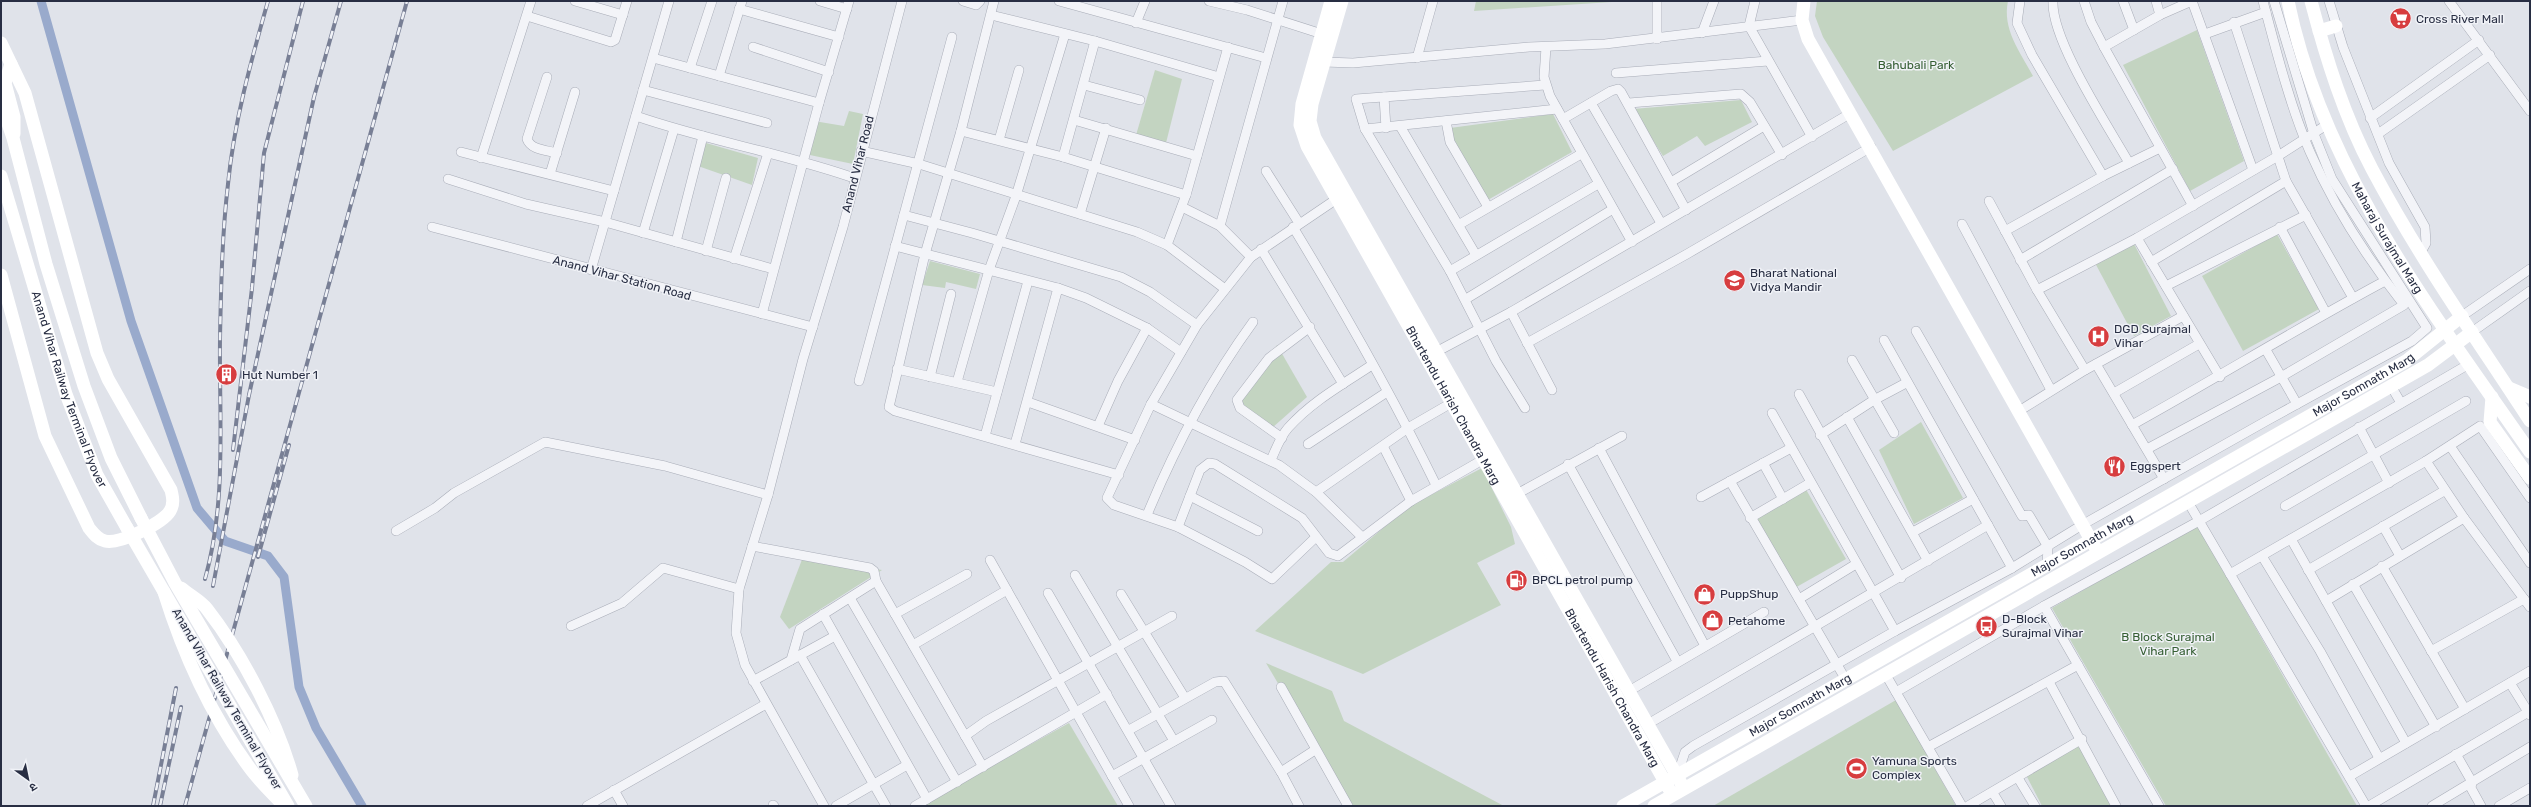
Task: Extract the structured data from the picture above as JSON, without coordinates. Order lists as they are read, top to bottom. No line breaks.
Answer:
{"streets":{"main road":["Maharaj Surajmal Marg","Major Somnath Marg","Anand Vihar Railway Terminal Flyover","Bhartendu Harish Chandra Marg"],"street":["Anand Vihar Road","Anand Vihar Station Road"]},"crossings":[["Anand Vihar Road","Anand Vihar Station Road"],["Maharaj Surajmal Marg","Major Somnath Marg"],["Major Somnath Marg","Bhartendu Harish Chandra Marg"]],"parks":["Bahubali Park","B Block Surajmal Vihar Park"],"places":{"supermarket":["Cross River Mall"],"school or university":["Bharat National Vidya Mandir"],"hospital":["DGD Surajmal Vihar"],"building":["Hut Number 1"],"restaurant":["Eggspert"],"fuel station":["BPCL petrol pump"],"shop":["PuppShup","Petahome"],"bus stop":["D-Block Surajmal Vihar"],"sports":["Yamuna Sports Complex"]},"north":"bottom right"}
